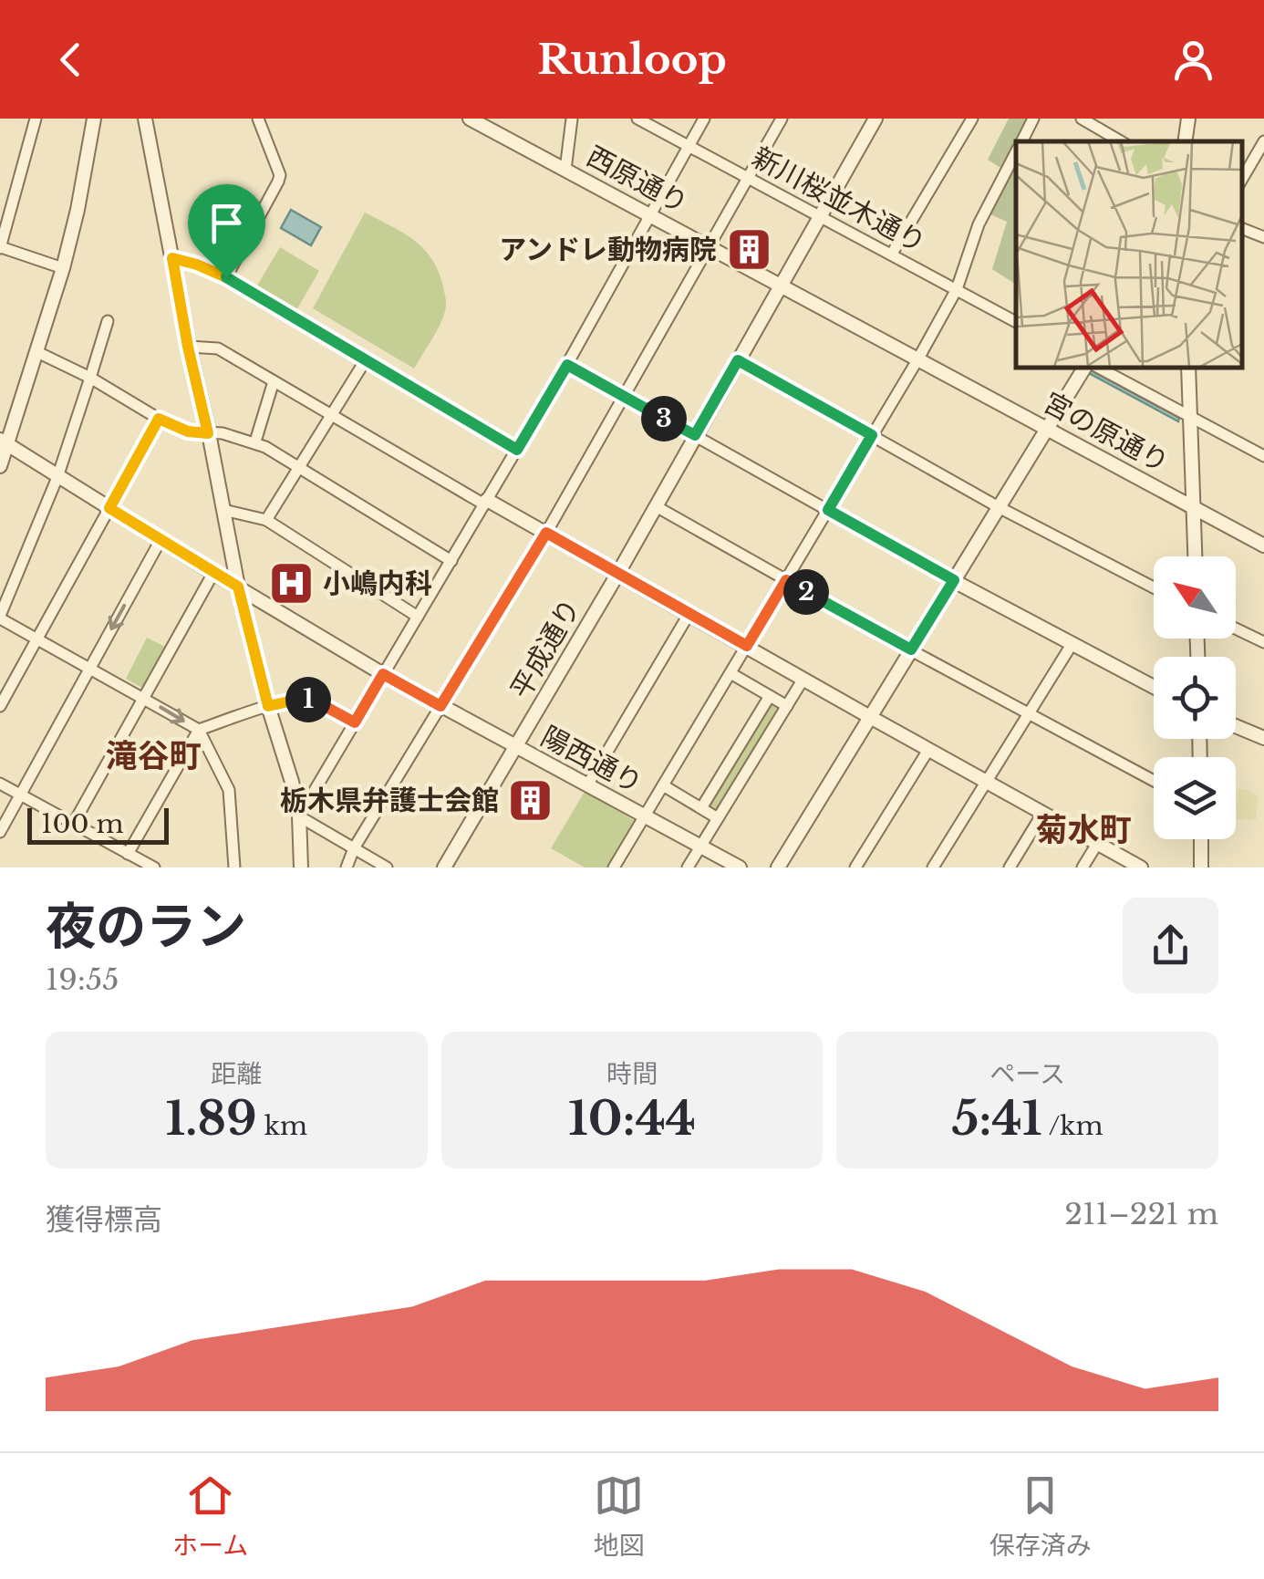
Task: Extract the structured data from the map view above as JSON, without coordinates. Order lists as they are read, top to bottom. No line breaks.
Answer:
{"streets":{"street":["西原通り","新川桜並木通り","宮の原通り","平成通り","陽西通り"]},"crossings":[["西原通り","宮の原通り"],["西原通り","平成通り"],["新川桜並木通り","平成通り"],["宮の原通り","平成通り"],["平成通り","陽西通り"]],"districts":["滝谷町","菊水町"],"places":{"building":["アンドレ動物病院","栃木県弁護士会館"],"hospital":["小嶋内科"]},"scale_bar":"100 m","north":"top left","page":{"header":"Runloop","pins":["3","2","1"],"scale":"100 m","heading":["夜のラン","19:55"],"stats":[["距離","1.89 km"],["時間","10:44"],["ペース","5:41 /km"]],"chart":["獲得標高","211–221 m"],"tabs":["ホーム","地図","保存済み"]}}
